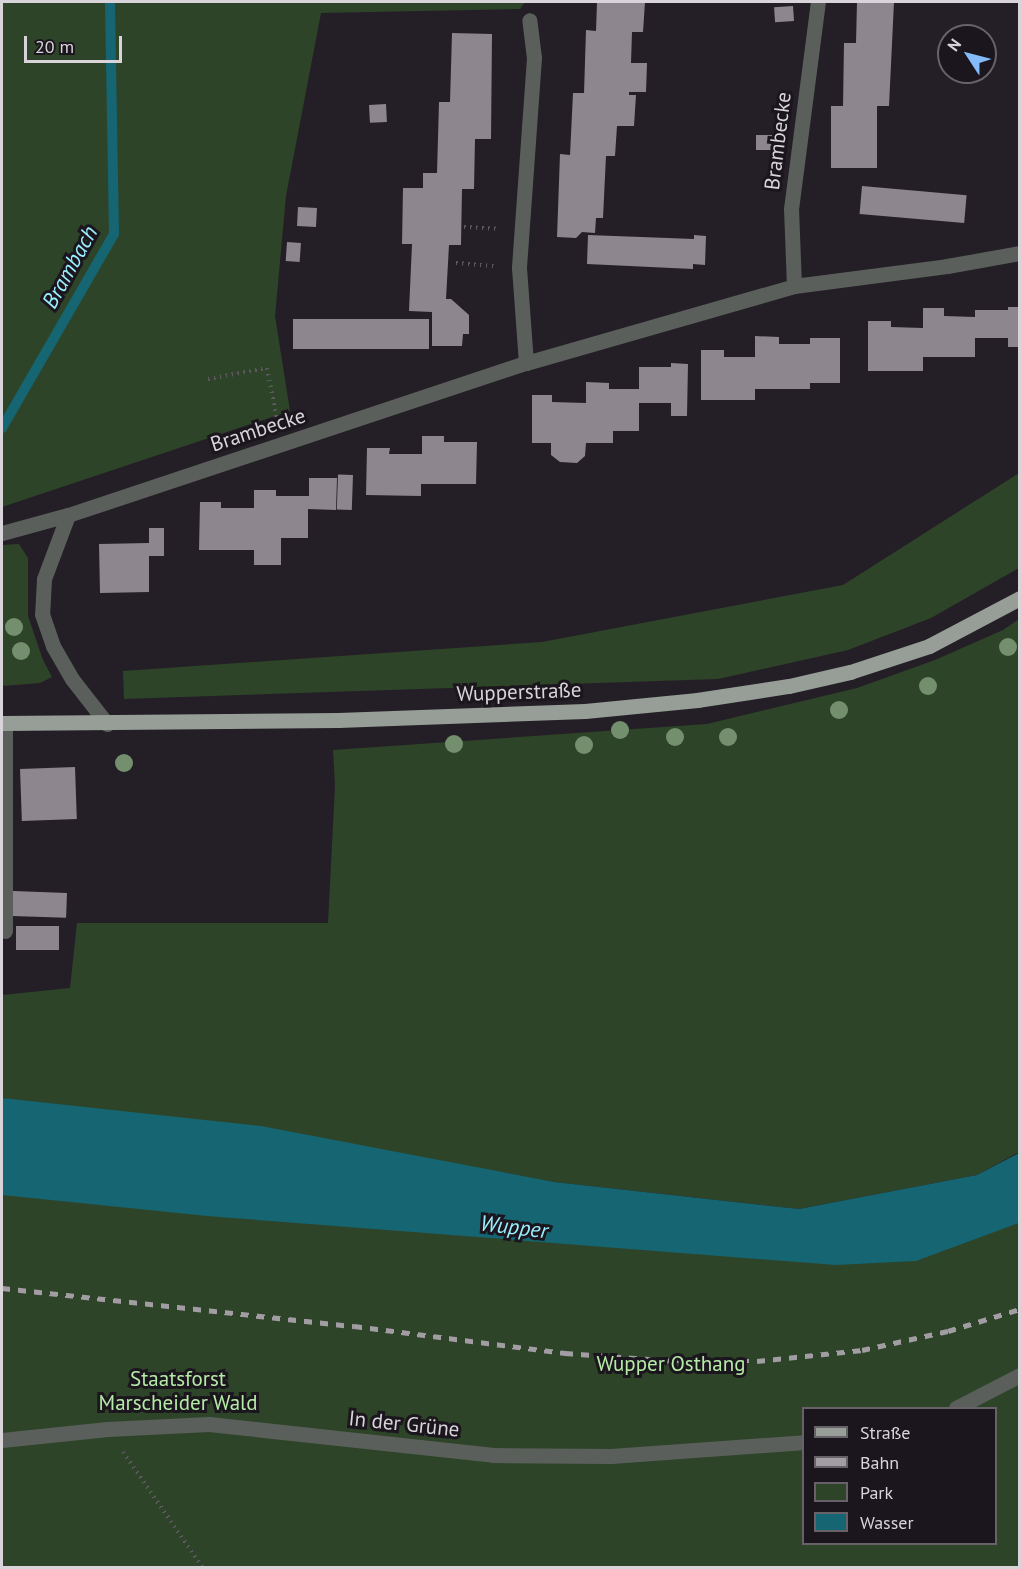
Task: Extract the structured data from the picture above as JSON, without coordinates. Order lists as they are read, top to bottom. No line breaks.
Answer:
{"streets":{"main road":["Wupperstraße"],"street":["Brambecke","In der Grüne"]},"water":["Brambach","Wupper"],"parks":["Wupper Osthang","Staatsforst Marscheider Wald"],"legend":["Straße","Bahn","Park","Wasser"],"scale_bar":"20 m","north":"top left"}
